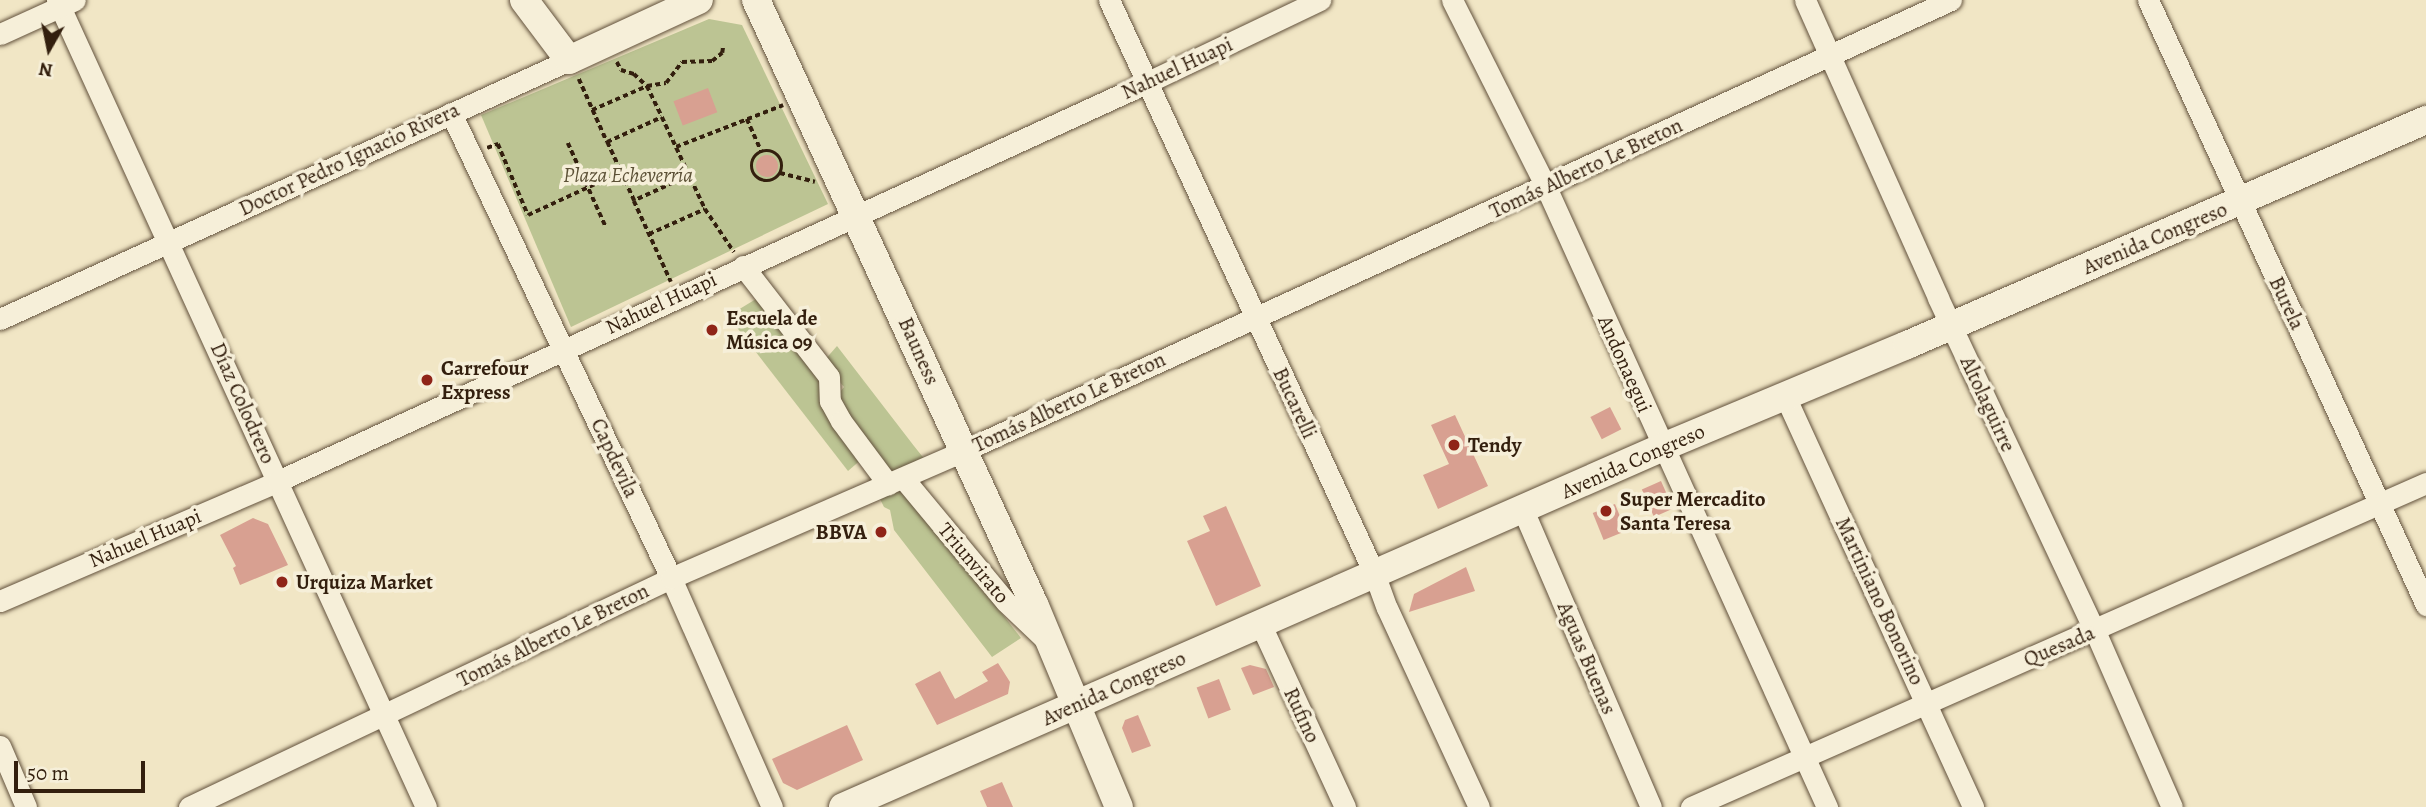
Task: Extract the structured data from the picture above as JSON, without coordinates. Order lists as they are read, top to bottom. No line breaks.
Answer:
{"streets":{"main road":["Doctor Pedro Ignacio Rivera","Avenida Congreso","Bauness"],"street":["Nahuel Huapi","Tomás Alberto Le Breton","Burela","Andonaegui","Díaz Colodrero","Bucarelli","Altolaguirre","Capdevila","Triunvirato","Martiniano Bonorino","Quesada","Aguas Buenas","Rufino"]},"crossings":[["Nahuel Huapi","Bauness"],["Nahuel Huapi","Díaz Colodrero"],["Nahuel Huapi","Bucarelli"],["Nahuel Huapi","Capdevila"],["Nahuel Huapi","Triunvirato"],["Doctor Pedro Ignacio Rivera","Díaz Colodrero"],["Doctor Pedro Ignacio Rivera","Capdevila"],["Tomás Alberto Le Breton","Bauness"],["Tomás Alberto Le Breton","Andonaegui"],["Tomás Alberto Le Breton","Díaz Colodrero"],["Tomás Alberto Le Breton","Bucarelli"],["Tomás Alberto Le Breton","Altolaguirre"],["Tomás Alberto Le Breton","Capdevila"],["Tomás Alberto Le Breton","Triunvirato"],["Avenida Congreso","Burela"],["Avenida Congreso","Bauness"],["Avenida Congreso","Andonaegui"],["Avenida Congreso","Bucarelli"],["Avenida Congreso","Altolaguirre"],["Avenida Congreso","Martiniano Bonorino"],["Avenida Congreso","Aguas Buenas"],["Avenida Congreso","Rufino"],["Burela","Quesada"],["Bauness","Triunvirato"],["Andonaegui","Quesada"],["Altolaguirre","Quesada"],["Martiniano Bonorino","Quesada"]],"parks":["Plaza Echeverría"],"places":["Escuela de Música 09","Carrefour Express","Tendy","Super Mercadito Santa Teresa","BBVA","Urquiza Market"],"scale_bar":"50 m","north":"bottom"}
